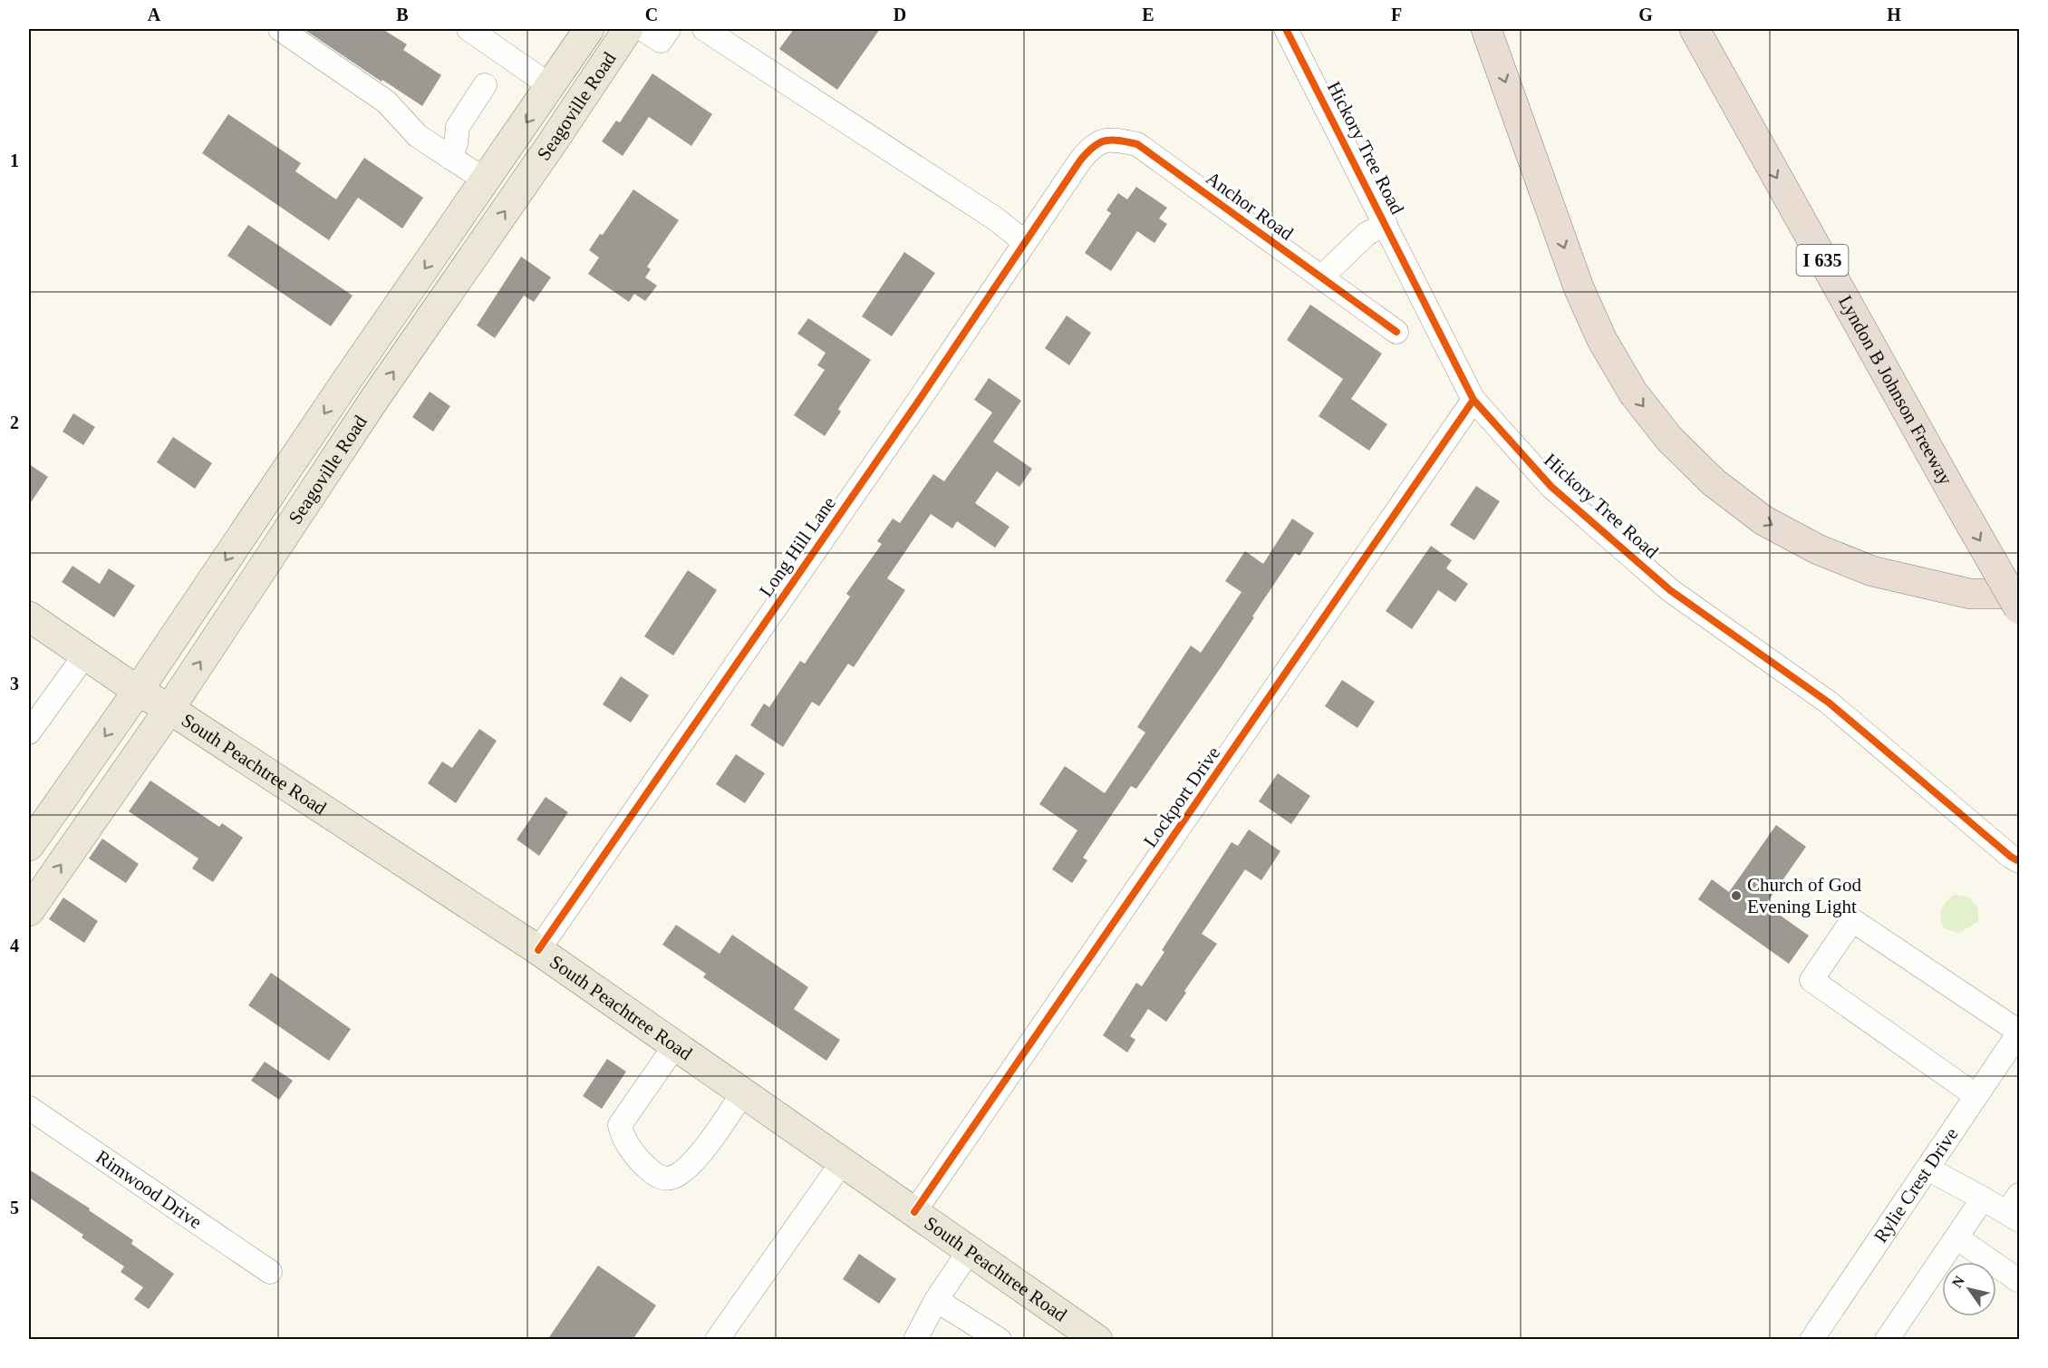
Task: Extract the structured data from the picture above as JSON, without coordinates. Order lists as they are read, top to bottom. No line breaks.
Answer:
{"streets":{"highway":["I 635","Lyndon B Johnson Freeway"],"main road":["Seagoville Road","South Peachtree Road"],"street":["Hickory Tree Road","Anchor Road","Long Hill Lane","Lockport Drive","Rylie Crest Drive","Rimwood Drive"]},"crossings":[["Seagoville Road","South Peachtree Road"],["Hickory Tree Road","Lockport Drive"],["Anchor Road","Long Hill Lane"],["Long Hill Lane","South Peachtree Road"],["South Peachtree Road","Lockport Drive"]],"one_way":["Lyndon B Johnson Freeway"],"places":["Church of God Evening Light"],"north":"top left","grid":{"columns":["A","B","C","D","E","F","G","H"],"rows":["1","2","3","4","5"]}}
